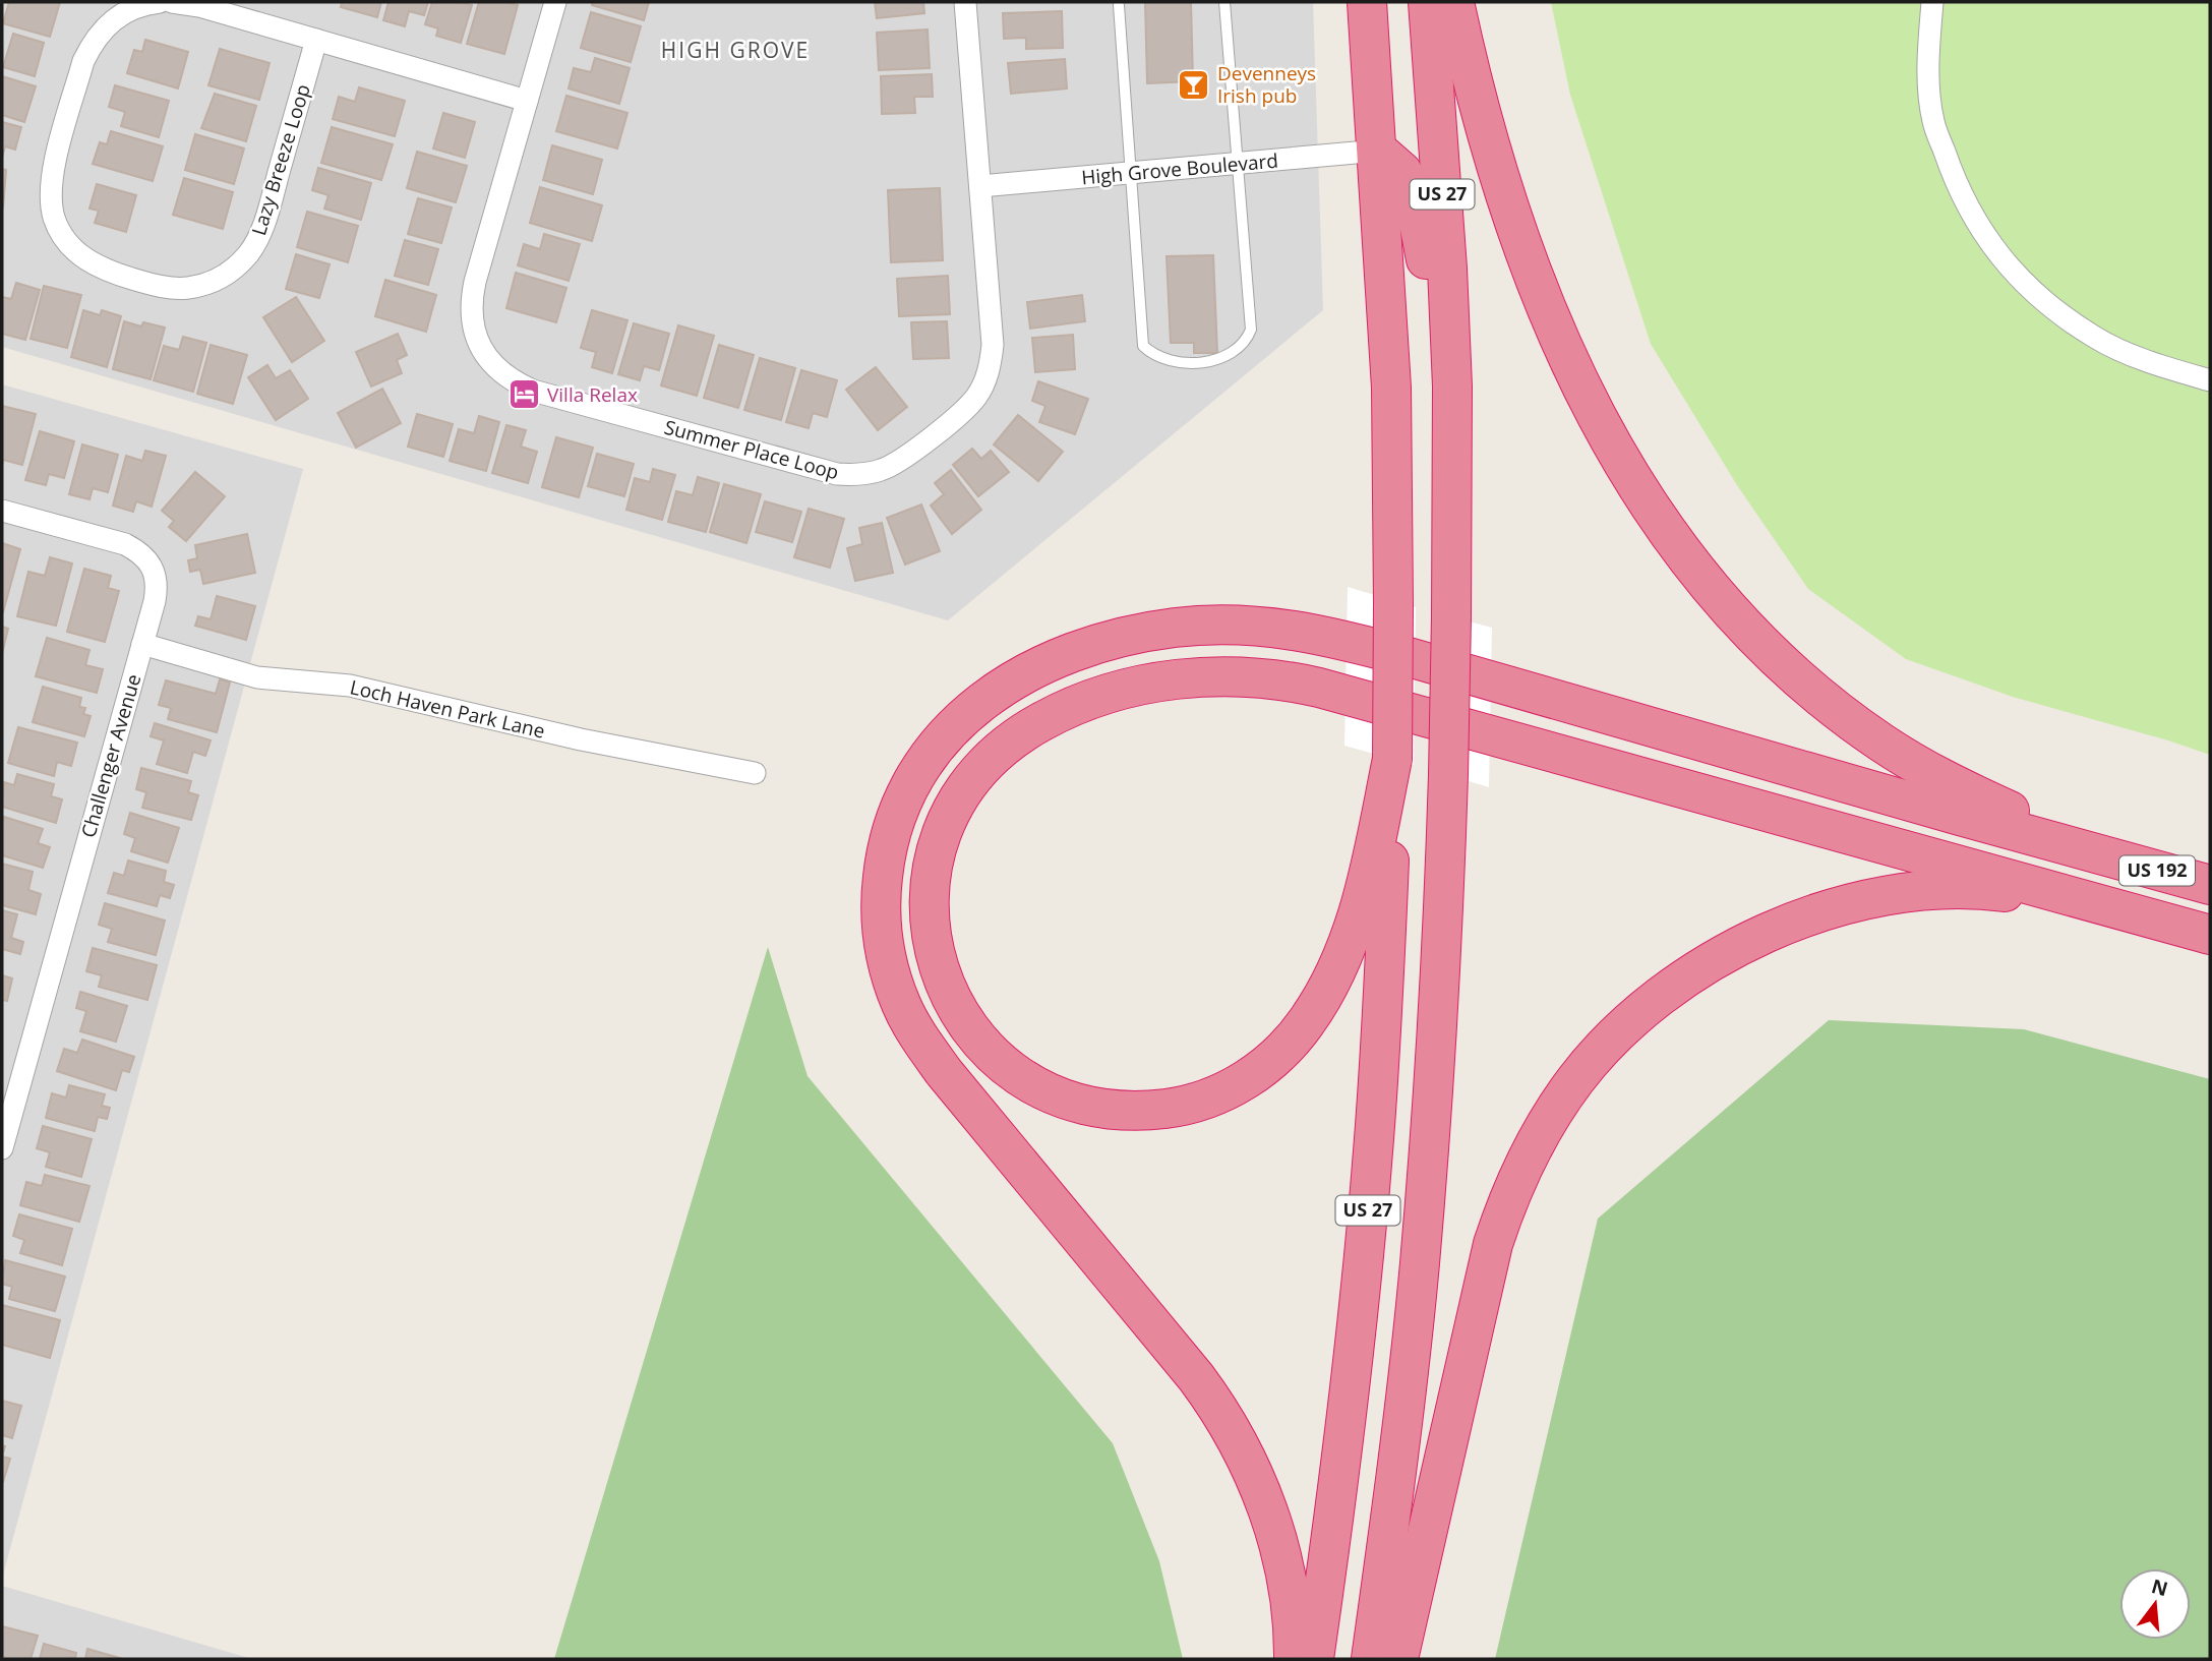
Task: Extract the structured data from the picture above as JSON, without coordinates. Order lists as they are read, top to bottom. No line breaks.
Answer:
{"streets":{"highway":["US 27","US 192"],"street":["Lazy Breeze Loop","High Grove Boulevard","Summer Place Loop","Loch Haven Park Lane","Challenger Avenue"]},"crossings":[["High Grove Boulevard","US 27"],["High Grove Boulevard","Summer Place Loop"],["Loch Haven Park Lane","Challenger Avenue"]],"districts":["HIGH GROVE"],"places":{"bar":["Devenneys Irish pub"],"hotel":["Villa Relax"]},"north":"top"}
